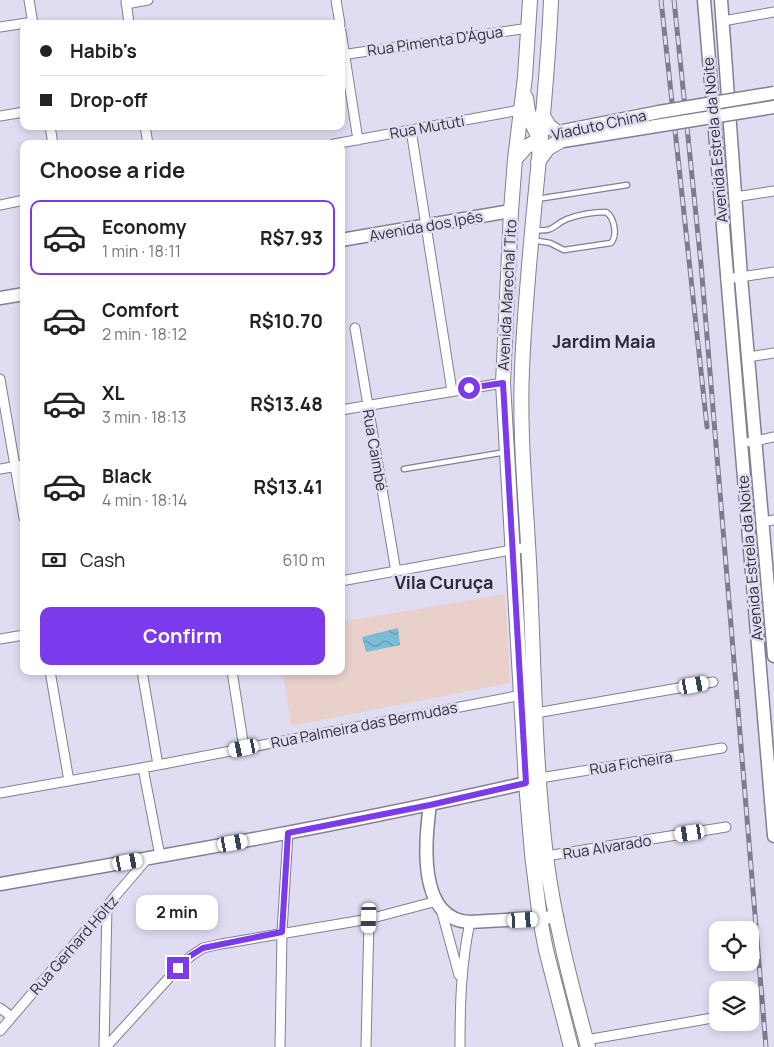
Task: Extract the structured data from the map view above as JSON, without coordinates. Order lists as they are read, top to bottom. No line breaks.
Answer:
{"streets":{"main road":["Avenida Marechal Tito"],"street":["Rua Pimenta D'Água","Viaduto China","Rua Mututi","Avenida Estrela da Noite","Avenida dos Ipês","Rua Caimbé","Rua Palmeira das Bermudas","Rua Ficheira","Rua Alvarado","Rua Gerhard Holtz"]},"crossings":[["Rua Pimenta D'Água","Avenida Marechal Tito"],["Viaduto China","Avenida Marechal Tito"],["Rua Mututi","Avenida Marechal Tito"],["Avenida dos Ipês","Avenida Marechal Tito"],["Avenida Marechal Tito","Rua Palmeira das Bermudas"],["Avenida Marechal Tito","Rua Ficheira"],["Avenida Marechal Tito","Rua Alvarado"]],"districts":["Jardim Maia","Vila Curuça"],"page":{"banner":["Habib's","Drop-off"],"heading":"Choose a ride","list":[{"name":"Economy","note":"1 min · 18:11","value":"R$7.93"},{"name":"Comfort","note":"2 min · 18:12","value":"R$10.70"},{"name":"XL","note":"3 min · 18:13","value":"R$13.48"},{"name":"Black","note":"4 min · 18:14","value":"R$13.41"}],"pay":["Cash","610 m"],"buttons":"Confirm","bubble":"2 min"}}
